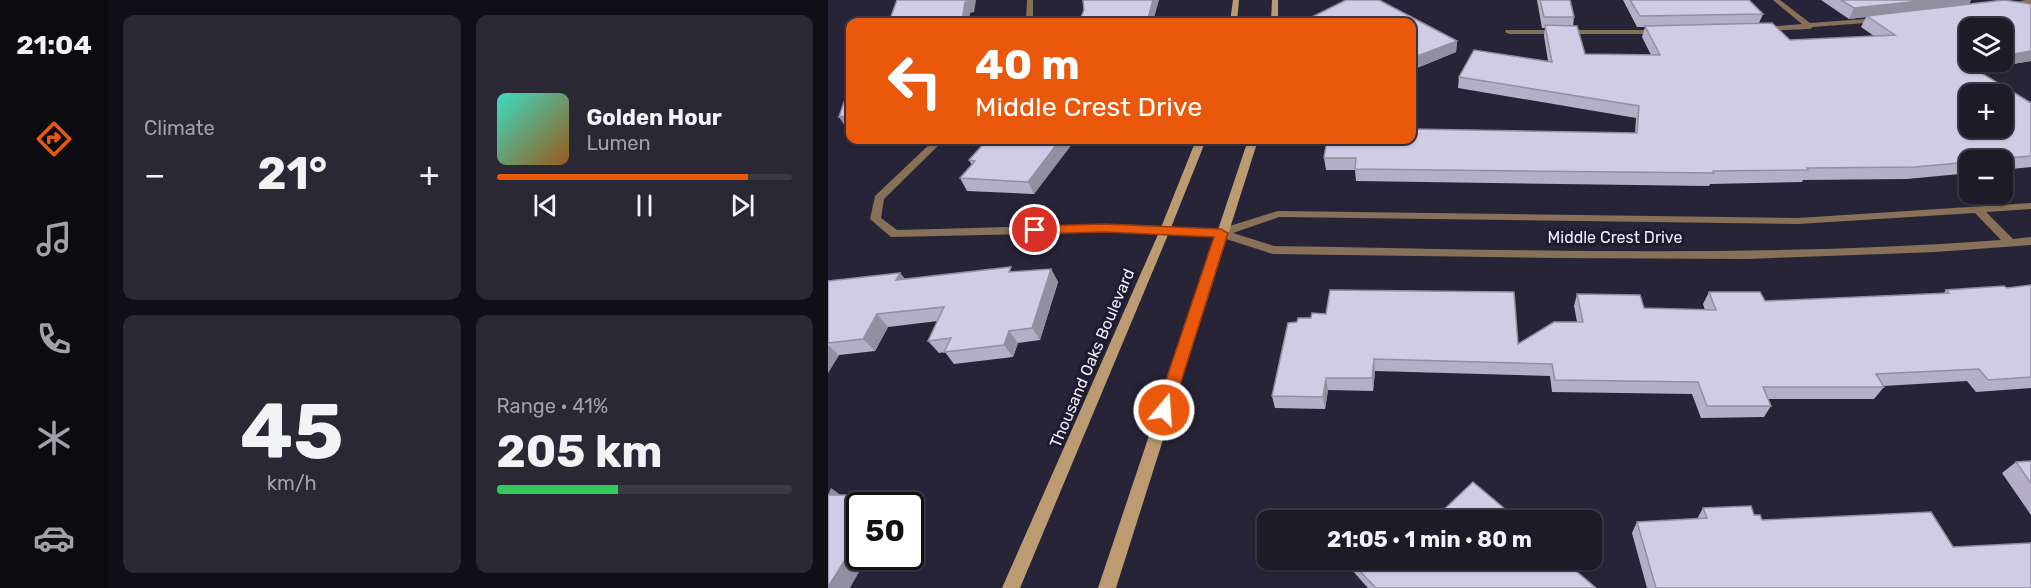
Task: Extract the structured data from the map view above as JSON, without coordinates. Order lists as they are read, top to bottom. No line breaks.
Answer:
{"streets":{"main road":["Thousand Oaks Boulevard"],"street":["Middle Crest Drive"]},"crossings":[["Middle Crest Drive","Thousand Oaks Boulevard"]],"page":{"tabs":"21:04","tile":["Climate",["45","km/h"],["Range · 41%","205 km"]],"map_buttons":["+","−"],"turn":["40 m","Middle Crest Drive"],"song":["Golden Hour","Lumen"],"heat":["−","21°","+"],"limit":"50","trip":"21:05 · 1 min · 80 m"}}
